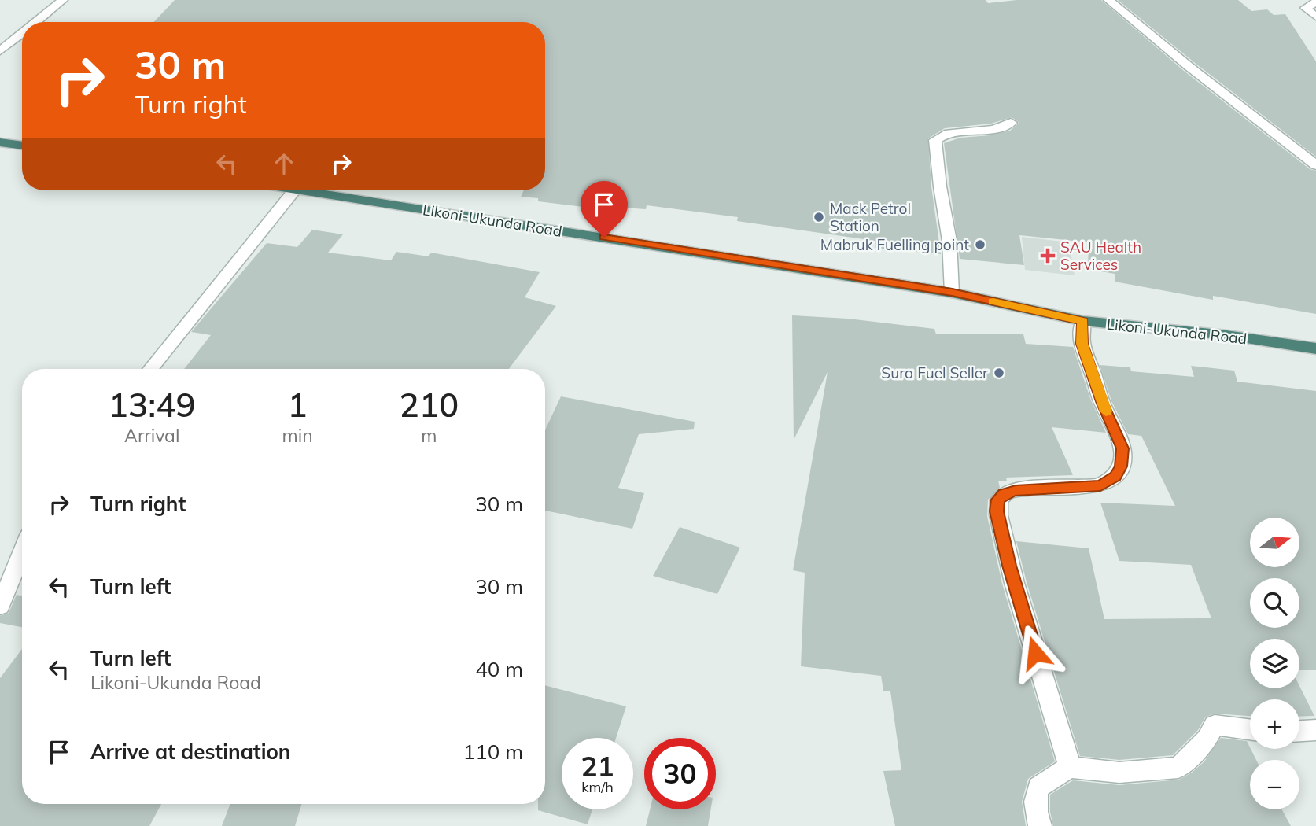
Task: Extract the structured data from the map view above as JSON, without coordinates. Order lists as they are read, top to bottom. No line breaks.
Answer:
{"streets":{"highway":["Likoni-Ukunda Road"]},"places":{"other":["Mack Petrol Station","Mabruk Fuelling point","Sura Fuel Seller"],"health":["SAU Health Services"]},"north":"right","page":{"turn":["30 m","Turn right"],"eta":["13:49","Arrival","1","min","210","m"],"list":[{"name":"Turn right","value":"30 m"},{"name":"Turn left","value":"30 m"},{"name":"Turn left","note":"Likoni-Ukunda Road","value":"40 m"},{"name":"Arrive at destination","value":"110 m"}],"map_buttons":["+","−"],"speed":"21 km/h","limit":"30"}}
